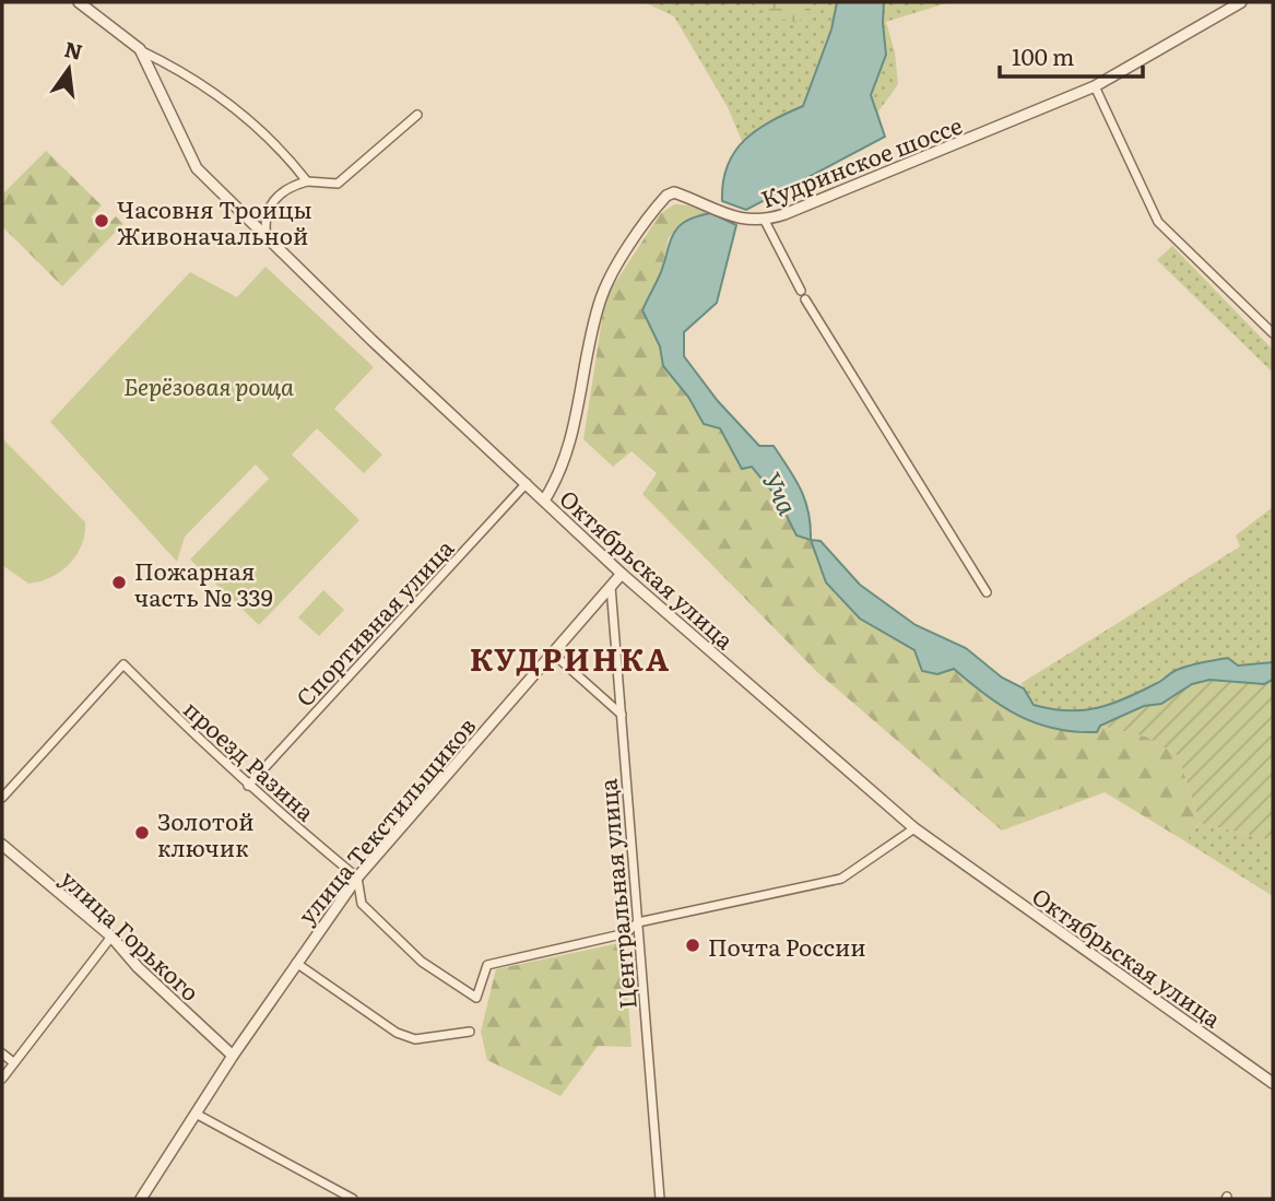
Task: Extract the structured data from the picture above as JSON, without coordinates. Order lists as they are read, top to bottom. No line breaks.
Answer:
{"streets":{"street":["Кудринское шоссе","Октябрьская улица","Спортивная улица","проезд Разина","улица Текстильщиков","Центральная улица","улица Горького"]},"crossings":[["Кудринское шоссе","Октябрьская улица"],["Октябрьская улица","Спортивная улица"],["Октябрьская улица","улица Текстильщиков"],["Спортивная улица","проезд Разина"],["проезд Разина","улица Текстильщиков"],["улица Текстильщиков","Центральная улица"],["улица Текстильщиков","улица Горького"]],"districts":["КУДРИНКА"],"water":["Уча"],"parks":["Берёзовая роща"],"places":["Часовня Троицы Живоначальной","Пожарная часть № 339","Золотой ключик","Почта России"],"scale_bar":"100 m","north":"top"}
